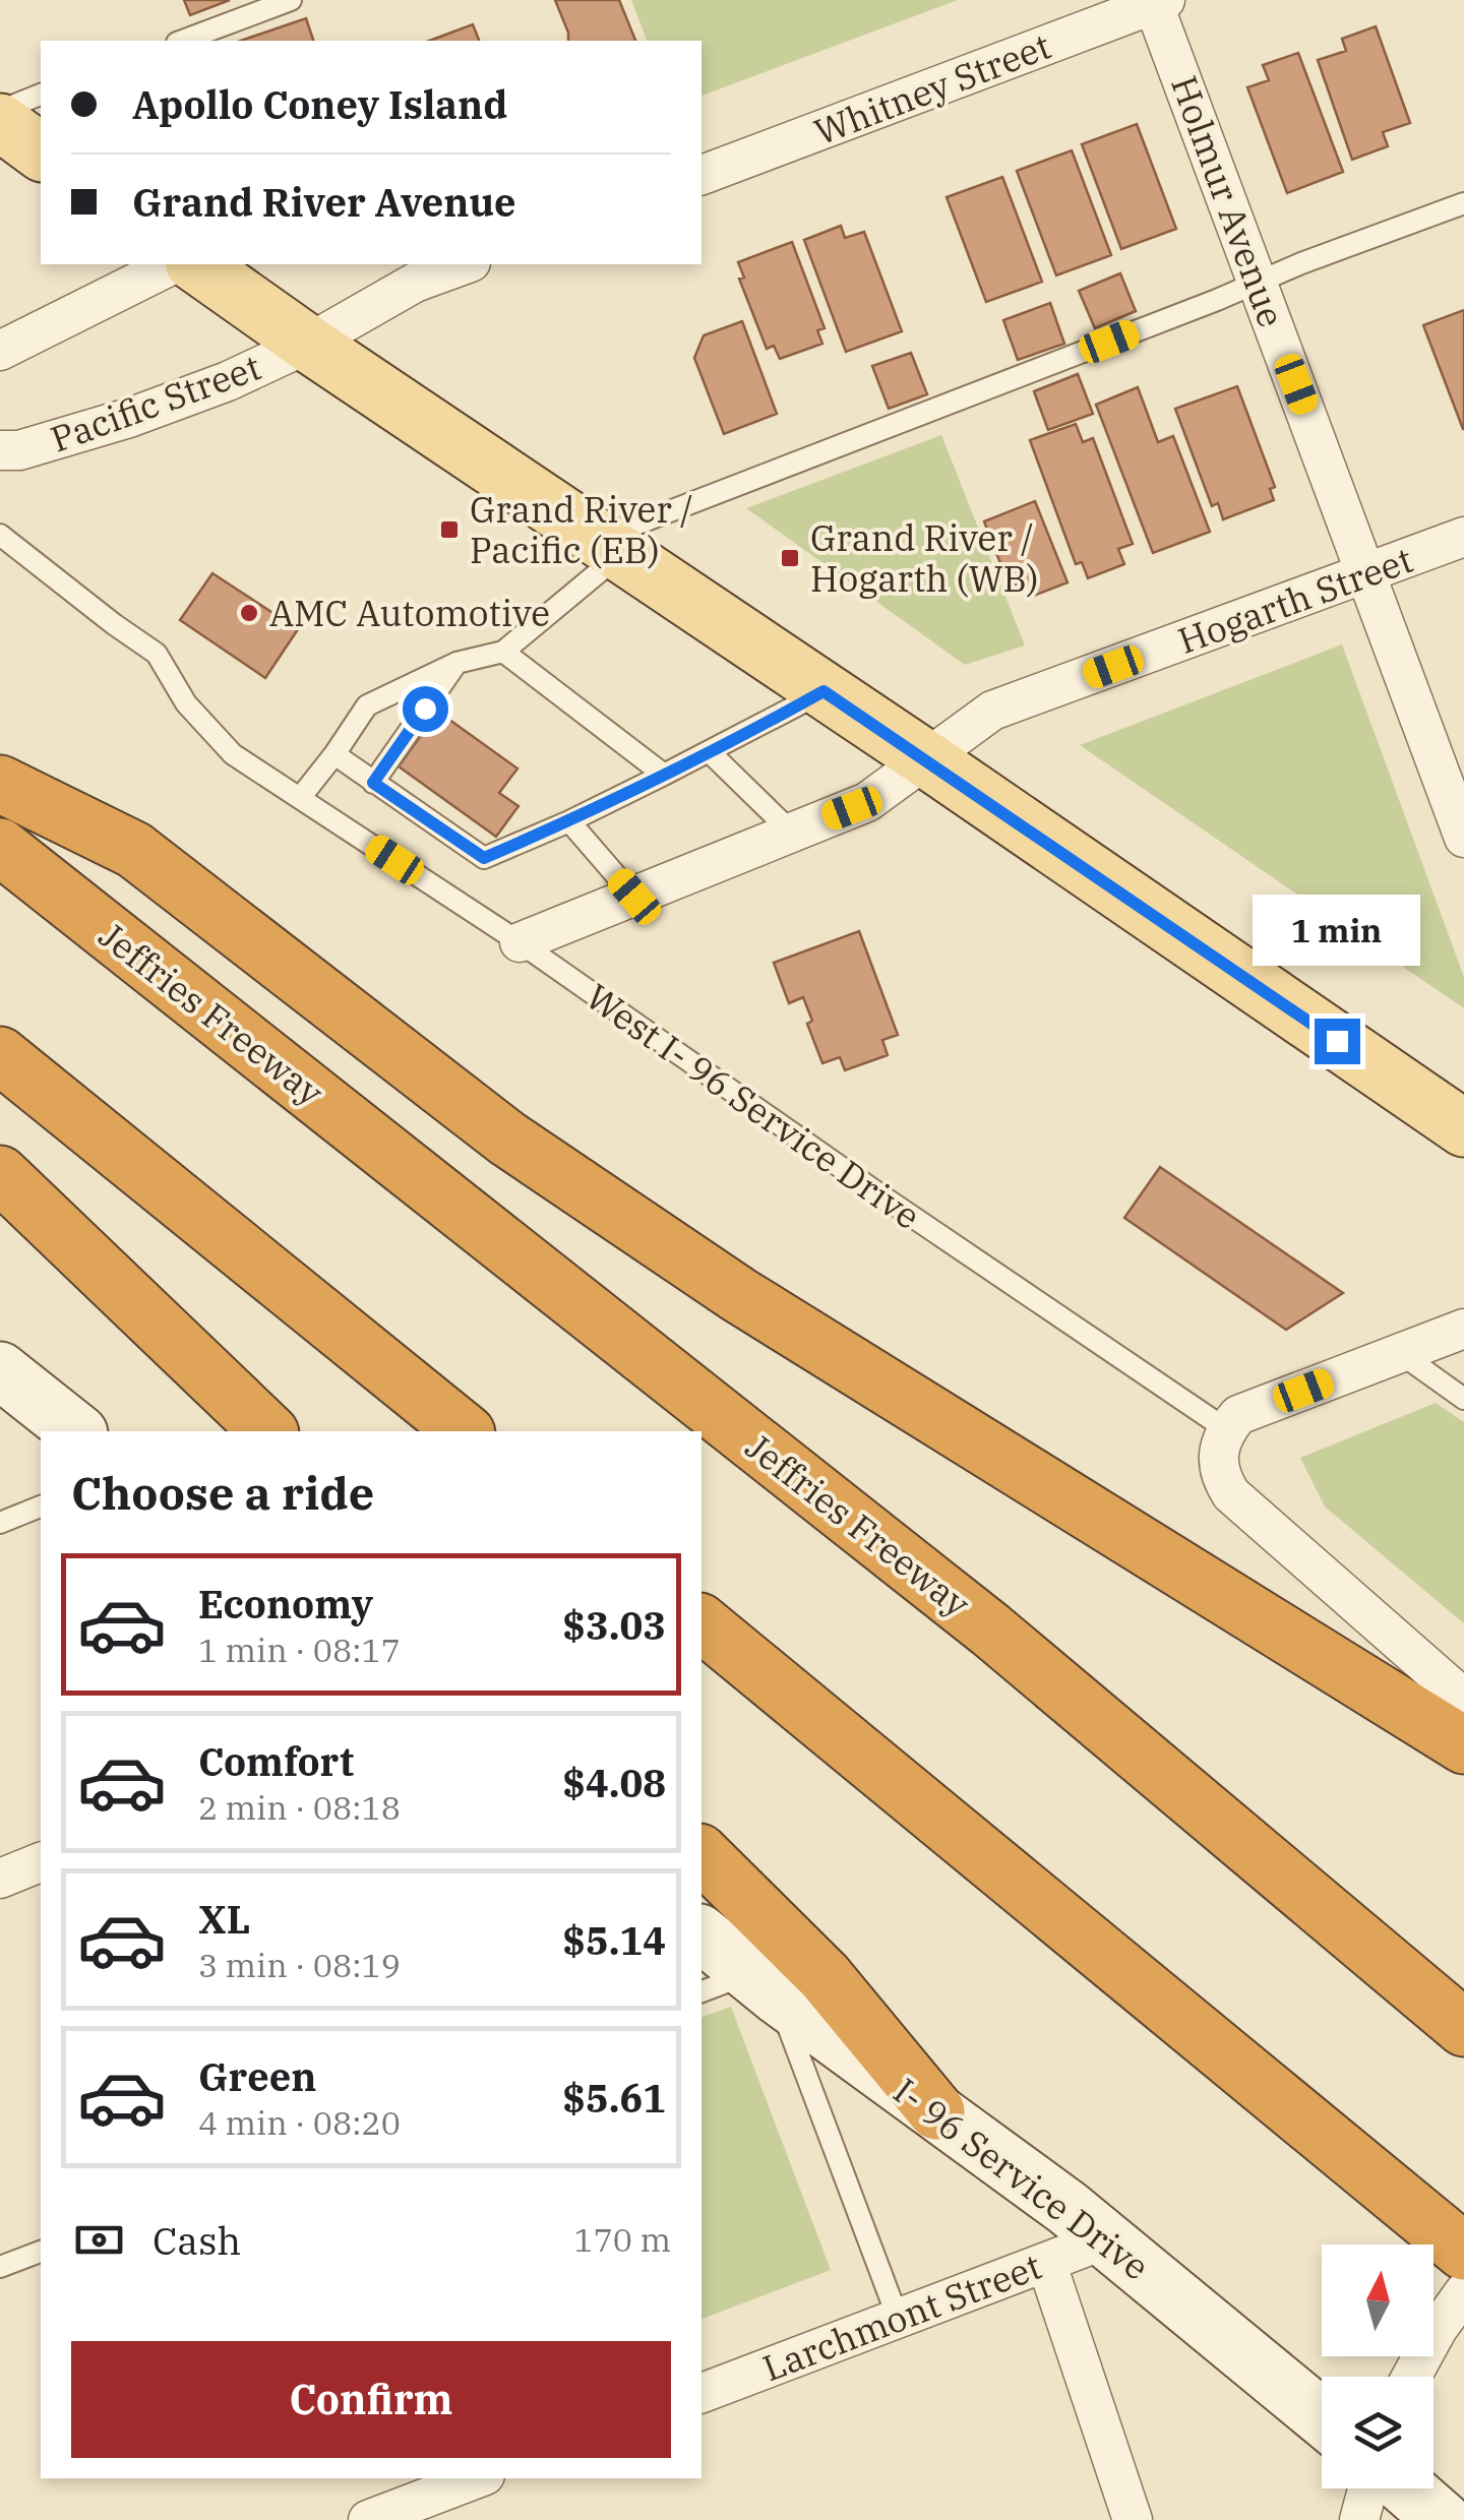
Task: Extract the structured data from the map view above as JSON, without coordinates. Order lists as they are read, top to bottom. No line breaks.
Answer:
{"streets":{"highway":["Jeffries Freeway"],"street":["Whitney Street","Holmur Avenue","Pacific Street","Hogarth Street","I- 96 Service Drive","Larchmont Street"],"lane":["West I- 96 Service Drive"]},"crossings":[["Whitney Street","Holmur Avenue"],["Holmur Avenue","Hogarth Street"],["Hogarth Street","West I- 96 Service Drive"],["I- 96 Service Drive","Larchmont Street"]],"places":{"transit":["Grand River / Pacific (EB)","Grand River / Hogarth (WB)"],"other":["AMC Automotive"]},"north":"top","page":{"banner":["Apollo Coney Island","Grand River Avenue"],"bubble":"1 min","heading":"Choose a ride","list":[{"name":"Economy","note":"1 min · 08:17","value":"$3.03"},{"name":"Comfort","note":"2 min · 08:18","value":"$4.08"},{"name":"XL","note":"3 min · 08:19","value":"$5.14"},{"name":"Green","note":"4 min · 08:20","value":"$5.61"}],"pay":["Cash","170 m"],"buttons":"Confirm"}}
